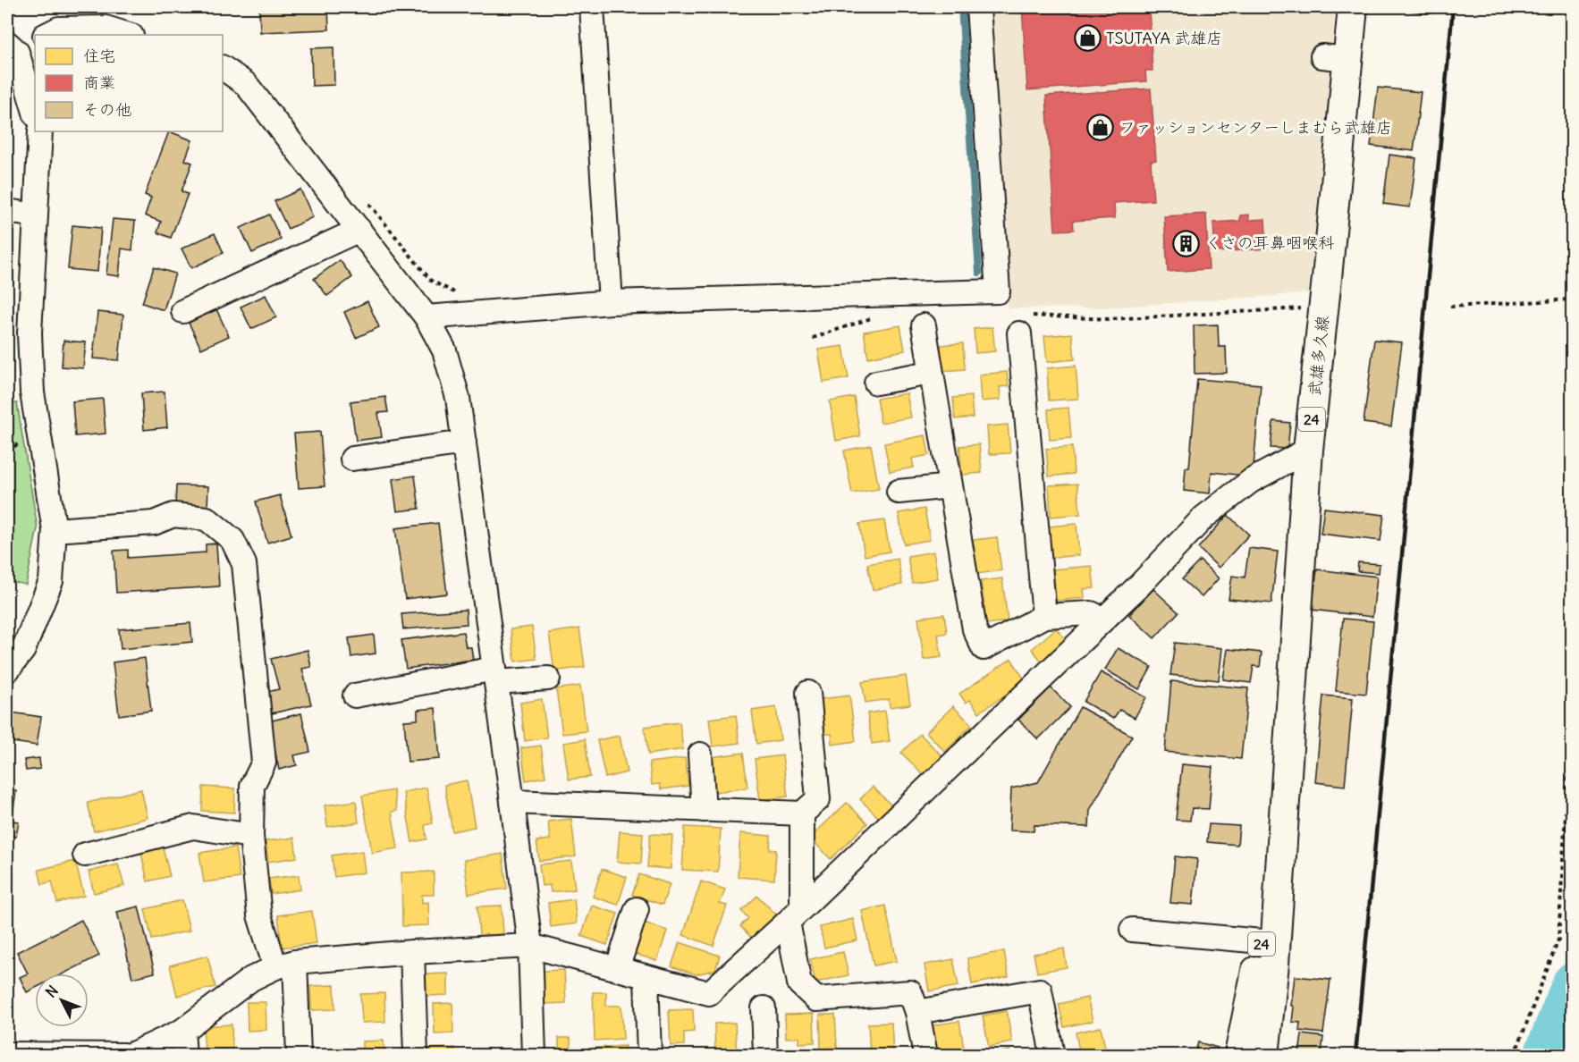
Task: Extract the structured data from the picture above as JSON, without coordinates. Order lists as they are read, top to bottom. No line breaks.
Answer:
{"streets":{"main road":["武雄多久線","24"]},"places":{"shop":["TSUTAYA 武雄店","ファッションセンターしまむら武雄店"],"building":["くさの耳鼻咽喉科"]},"legend":["住宅","商業","その他"],"north":"top left"}
